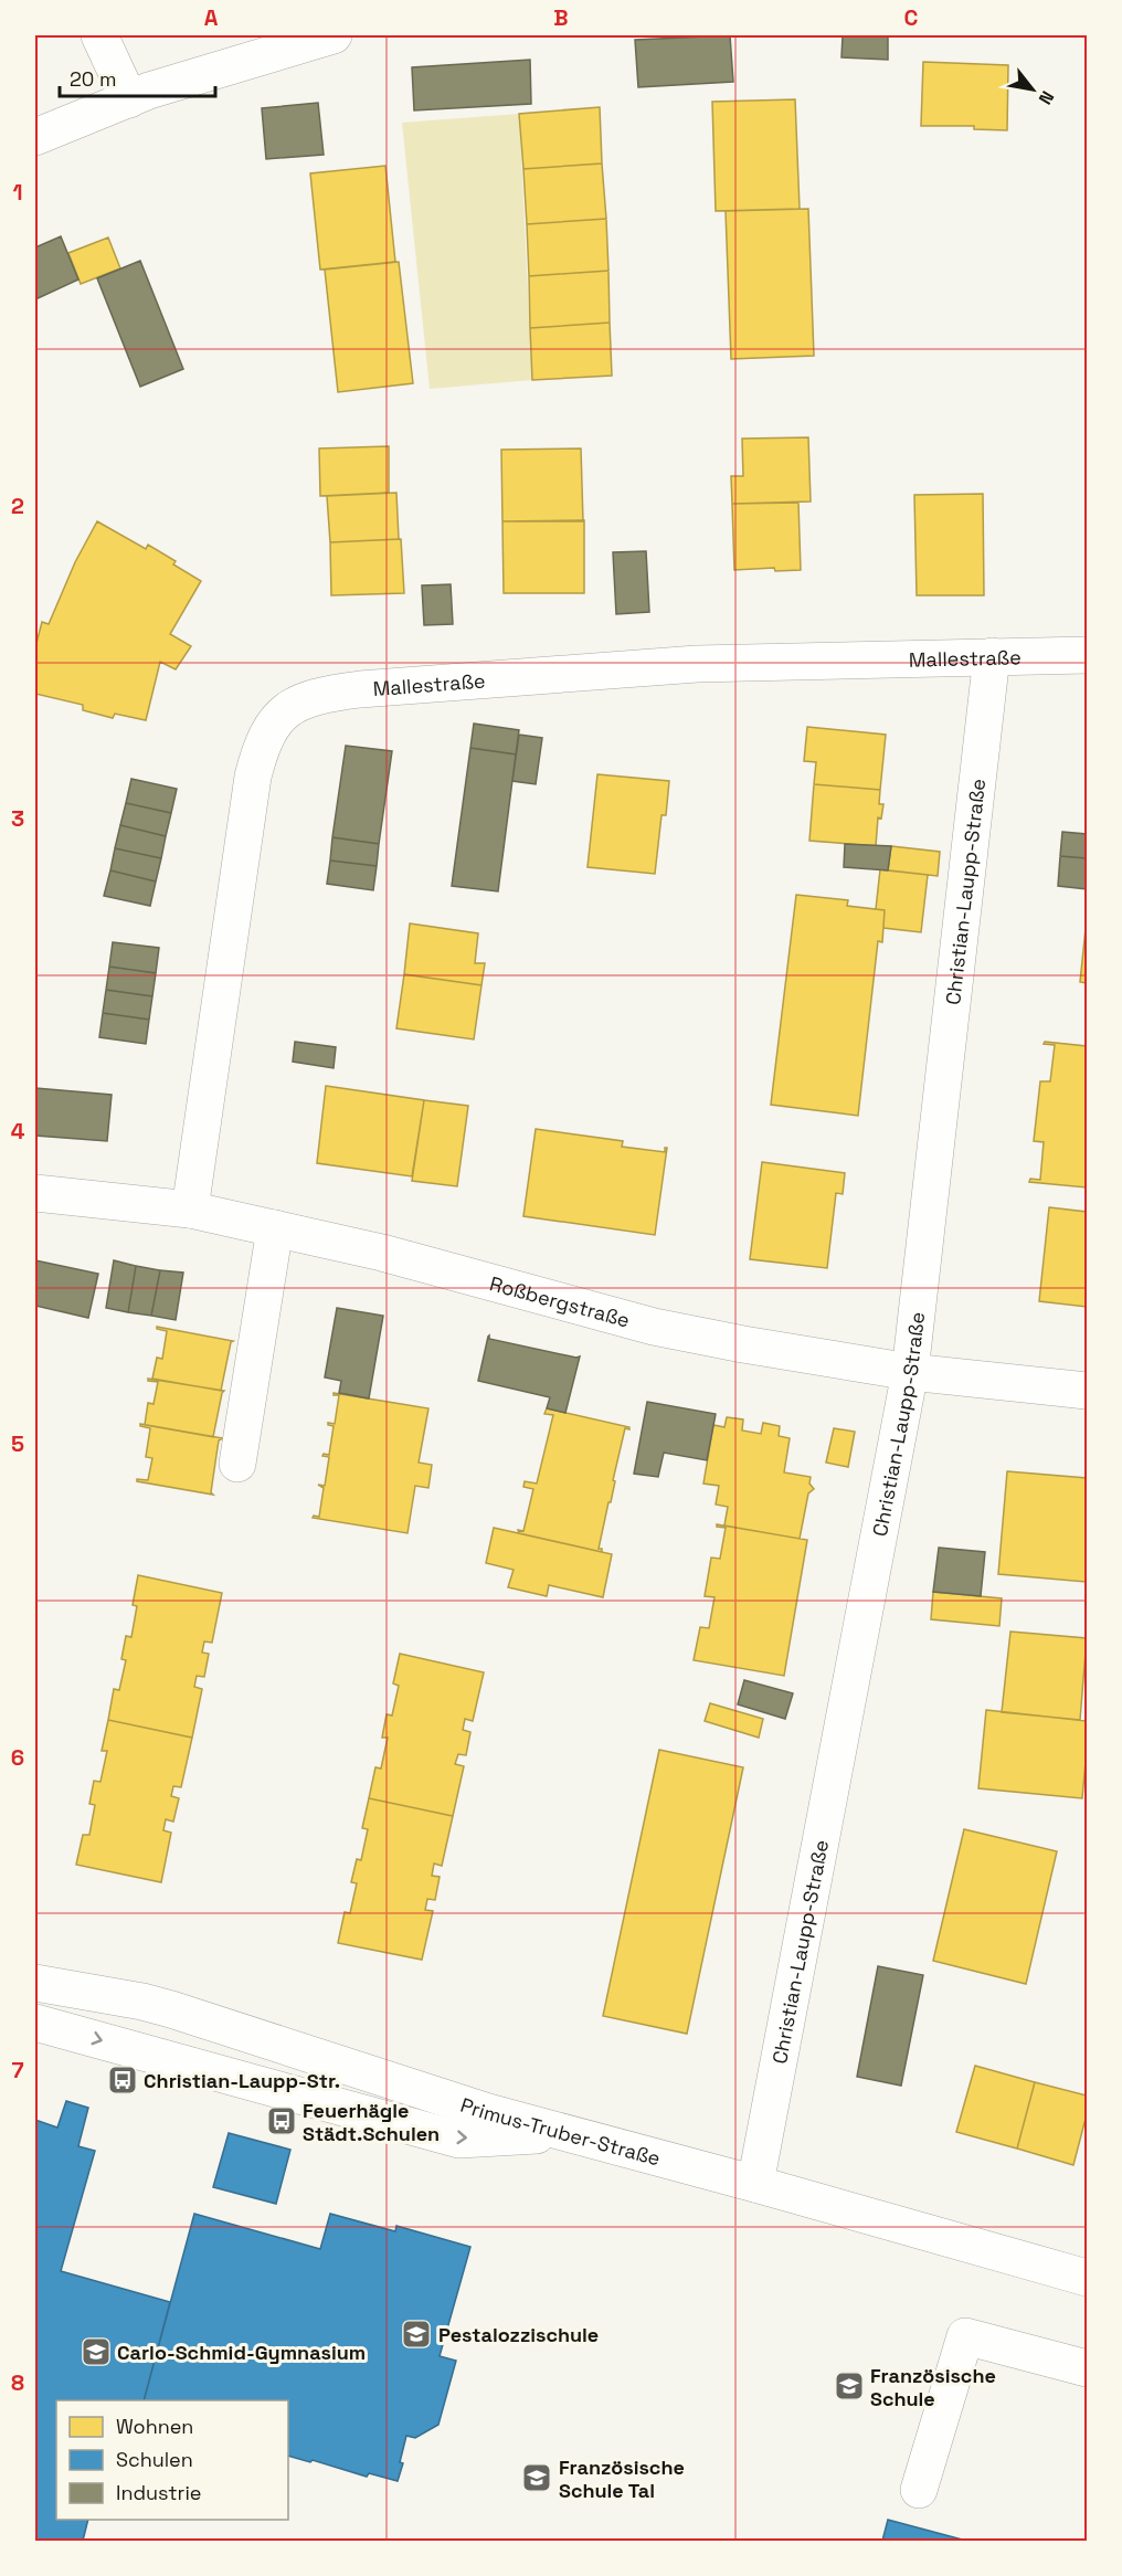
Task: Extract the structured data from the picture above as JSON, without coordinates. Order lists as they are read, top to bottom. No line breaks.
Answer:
{"streets":{"street":["Mallestraße","Christian-Laupp-Straße","Roßbergstraße","Primus-Truber-Straße"]},"crossings":[["Mallestraße","Christian-Laupp-Straße"],["Mallestraße","Roßbergstraße"],["Christian-Laupp-Straße","Roßbergstraße"],["Christian-Laupp-Straße","Primus-Truber-Straße"]],"places":{"bus stop":["Christian-Laupp-Str.","Feuerhägle Städt.Schulen"],"school or university":["Pestalozzischule","Carlo-Schmid-Gymnasium","Französische Schule","Französische Schule Tal"]},"legend":["Wohnen","Schulen","Industrie"],"scale_bar":"20 m","north":"bottom right","grid":{"columns":["A","B","C"],"rows":["1","2","3","4","5","6","7","8"]}}
